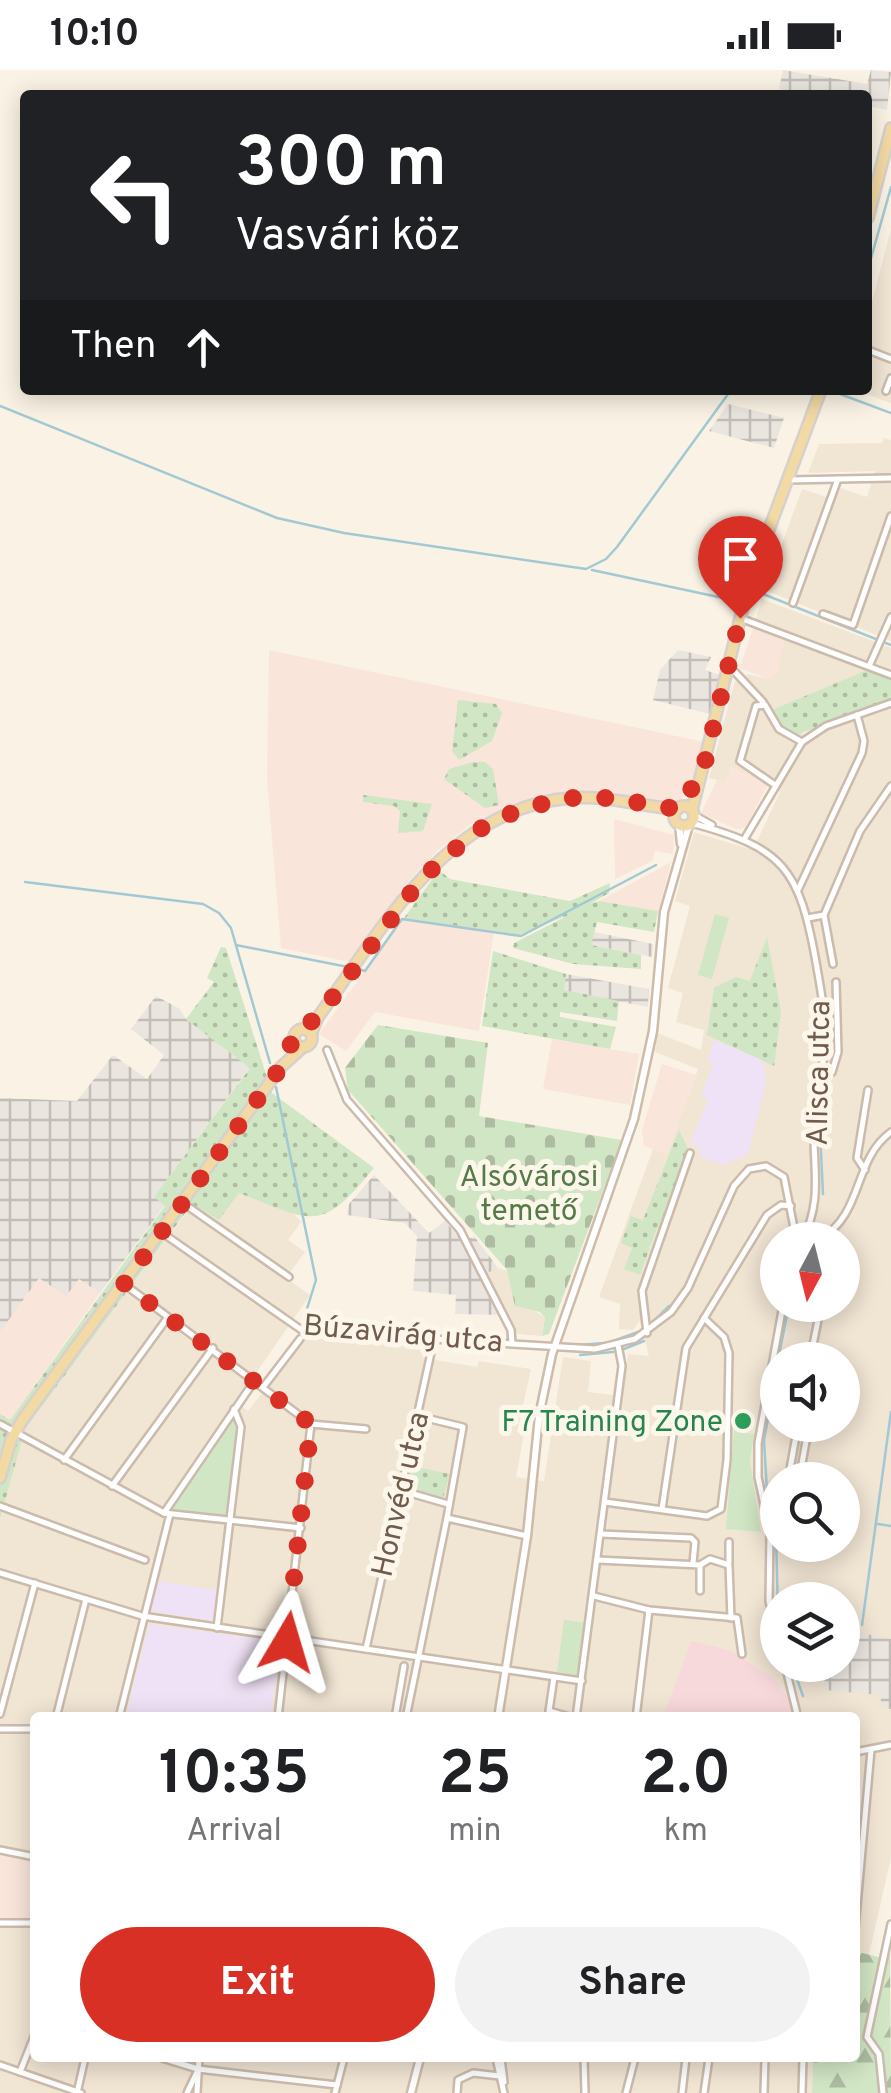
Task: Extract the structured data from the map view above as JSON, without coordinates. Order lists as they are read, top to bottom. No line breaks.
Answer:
{"streets":{"street":["Alisca utca","Búzavirág utca","Honvéd utca"]},"crossings":[["Búzavirág utca","Honvéd utca"]],"parks":["Alsóvárosi temető"],"places":["F7 Training Zone"],"north":"bottom","page":{"status":"10:10","turn":["300 m","Vasvári köz"],"then":"Then","eta":["10:35","Arrival","25","min","2.0","km"],"buttons":["Exit","Share"]}}
